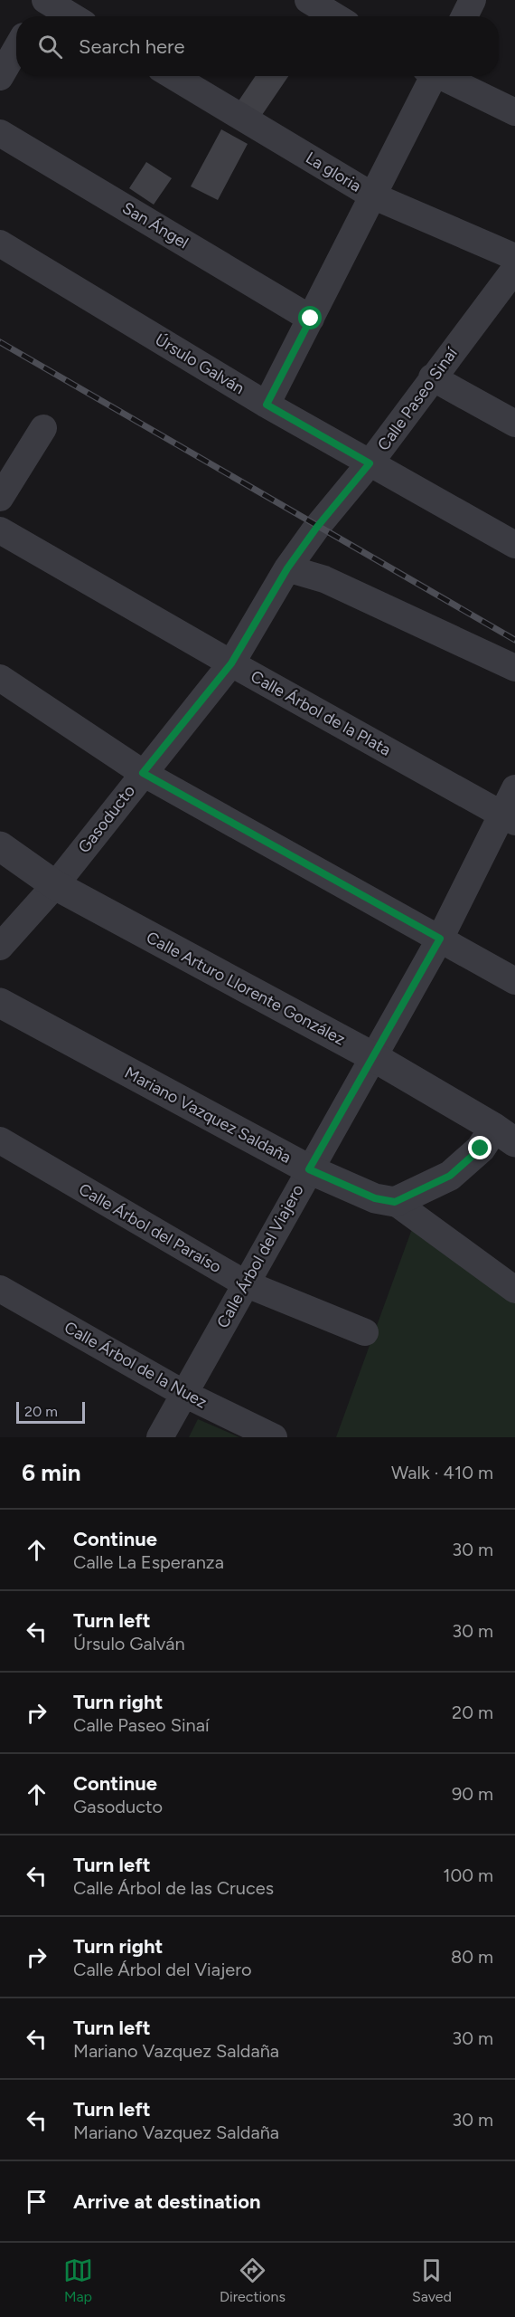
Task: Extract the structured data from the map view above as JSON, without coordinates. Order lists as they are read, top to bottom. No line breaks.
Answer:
{"streets":{"street":["La gloria","San Ángel","Úrsulo Galván","Calle Paseo Sinaí","Calle Árbol de la Plata","Gasoducto","Calle Arturo Llorente González","Mariano Vazquez Saldaña","Calle Árbol del Paraíso","Calle Árbol del Viajero","Calle Árbol de la Nuez"]},"crossings":[["Úrsulo Galván","Calle Paseo Sinaí"],["Calle Paseo Sinaí","Gasoducto"],["Calle Árbol de la Plata","Gasoducto"],["Calle Árbol de la Plata","Calle Árbol del Viajero"],["Gasoducto","Calle Arturo Llorente González"],["Calle Arturo Llorente González","Calle Árbol del Viajero"],["Mariano Vazquez Saldaña","Calle Árbol del Viajero"],["Calle Árbol del Paraíso","Calle Árbol del Viajero"],["Calle Árbol del Viajero","Calle Árbol de la Nuez"]],"scale_bar":"20 m","page":{"search":"Search here","scale":"20 m","heading":["6 min","Walk · 410 m"],"list":[["Continue","Calle La Esperanza","30 m"],["Turn left","Úrsulo Galván","30 m"],["Turn right","Calle Paseo Sinaí","20 m"],["Continue","Gasoducto","90 m"],["Turn left","Calle Árbol de las Cruces","100 m"],["Turn right","Calle Árbol del Viajero","80 m"],["Turn left","Mariano Vazquez Saldaña","30 m"],["Turn left","Mariano Vazquez Saldaña","30 m"],"Arrive at destination"],"nav":["Map","Directions","Saved"]}}
